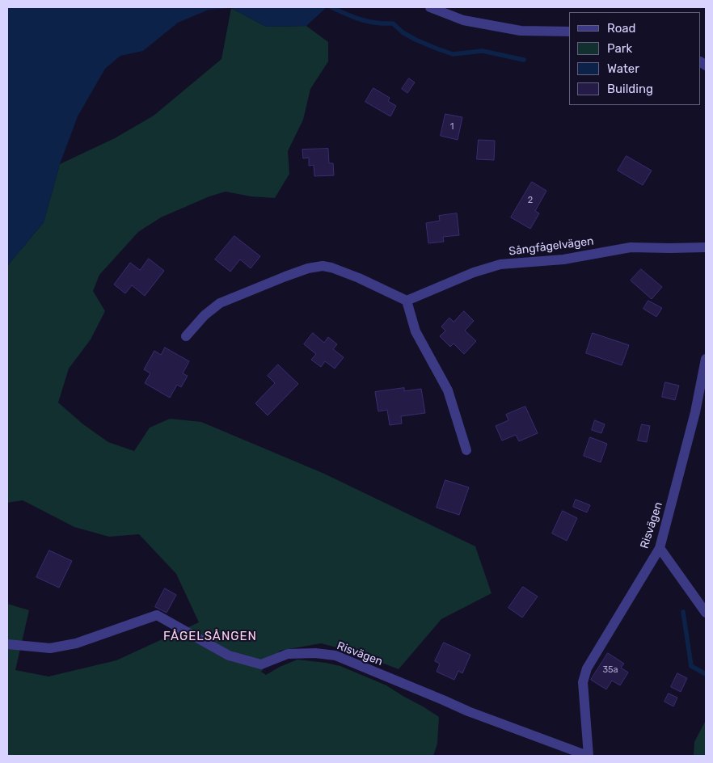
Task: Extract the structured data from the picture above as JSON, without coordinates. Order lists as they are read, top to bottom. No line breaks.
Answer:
{"streets":{"street":["Sångfågelvägen","Risvägen"]},"districts":["FÅGELSÅNGEN"],"house_numbers":["1","2","35a"],"legend":["Road","Park","Water","Building"]}
